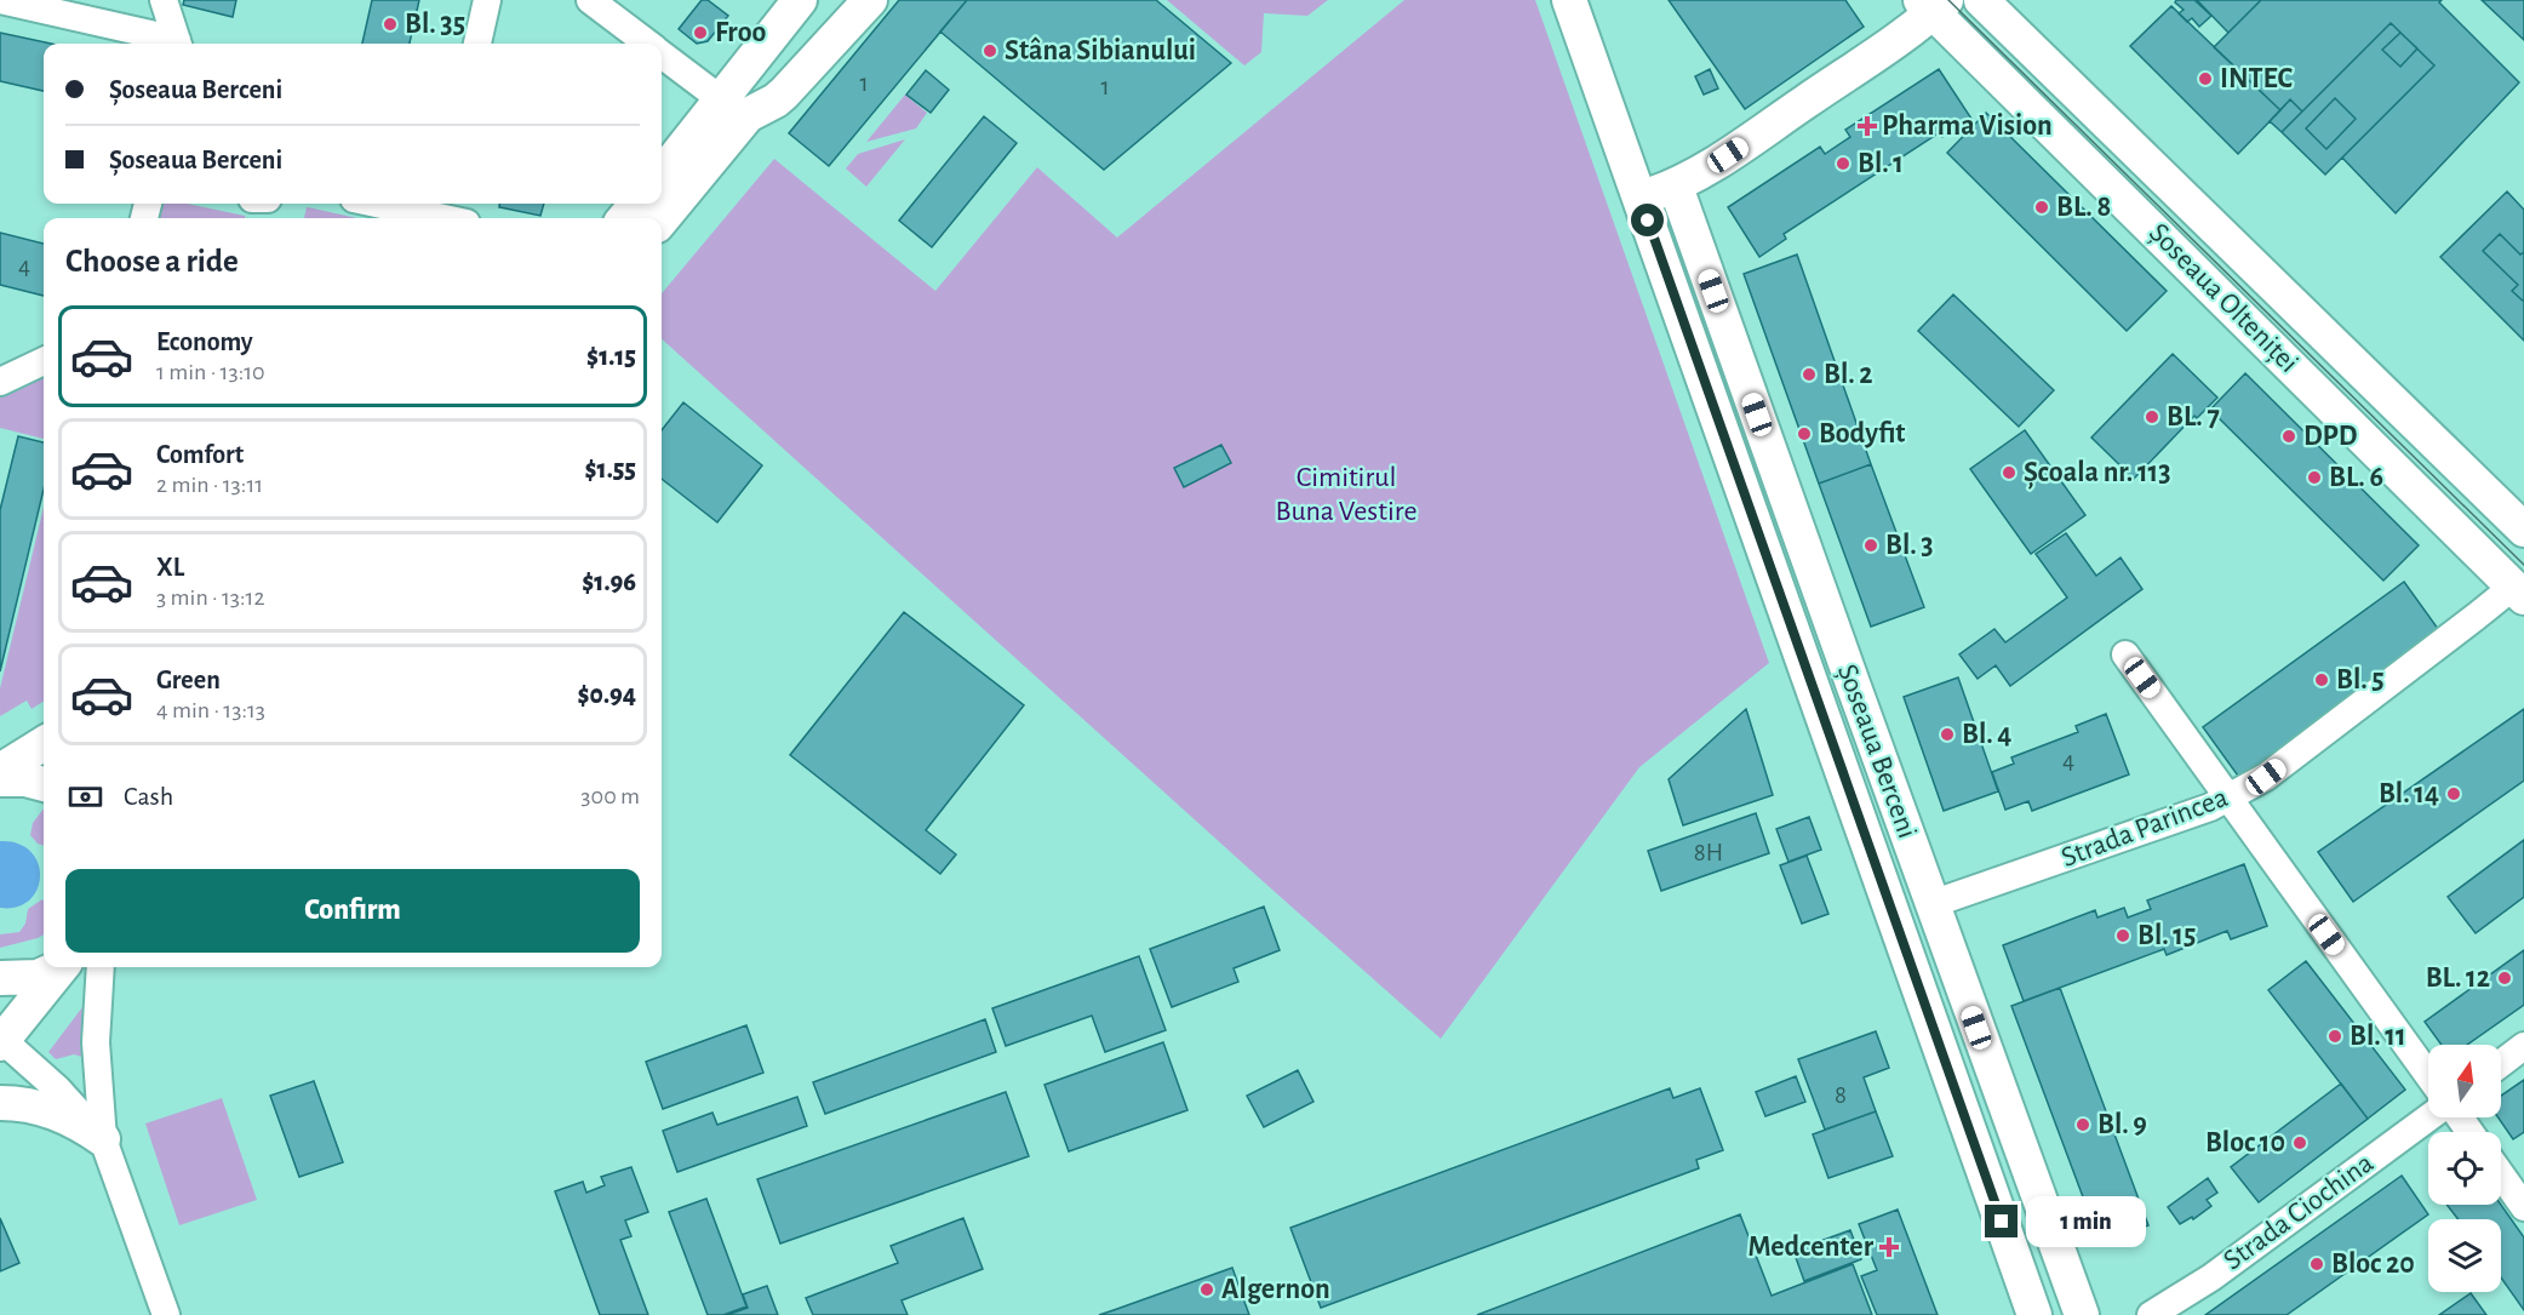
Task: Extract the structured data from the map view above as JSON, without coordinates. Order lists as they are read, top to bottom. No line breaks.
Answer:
{"streets":{"main road":["Șoseaua Olteniței","Șoseaua Berceni"],"street":["Strada Parincea","Strada Ciochina"]},"crossings":[["Șoseaua Olteniței","Strada Parincea"],["Șoseaua Berceni","Strada Parincea"]],"parks":["Cimitirul Buna Vestire"],"places":{"other":["Bl. 35","Froo","Stâna Sibianului","INTEC","Bl. 1","BL. 8","Bl. 2","BL. 7","Bodyfit","DPD","Școala nr. 113","BL. 6","Bl. 3","Bl. 5","Bl. 4","Bl. 14","Bl. 15","BL. 12","Bl. 11","Bl. 9","Bloc 10","Bloc 20","Algernon"],"health":["Pharma Vision","Medcenter"]},"house_numbers":["1","1","4","4","8H","8"],"north":"top","page":{"banner":["Șoseaua Berceni","Șoseaua Berceni"],"heading":"Choose a ride","list":[{"name":"Economy","note":"1 min · 13:10","value":"$1.15"},{"name":"Comfort","note":"2 min · 13:11","value":"$1.55"},{"name":"XL","note":"3 min · 13:12","value":"$1.96"},{"name":"Green","note":"4 min · 13:13","value":"$0.94"}],"pay":["Cash","300 m"],"buttons":"Confirm","bubble":"1 min"}}
